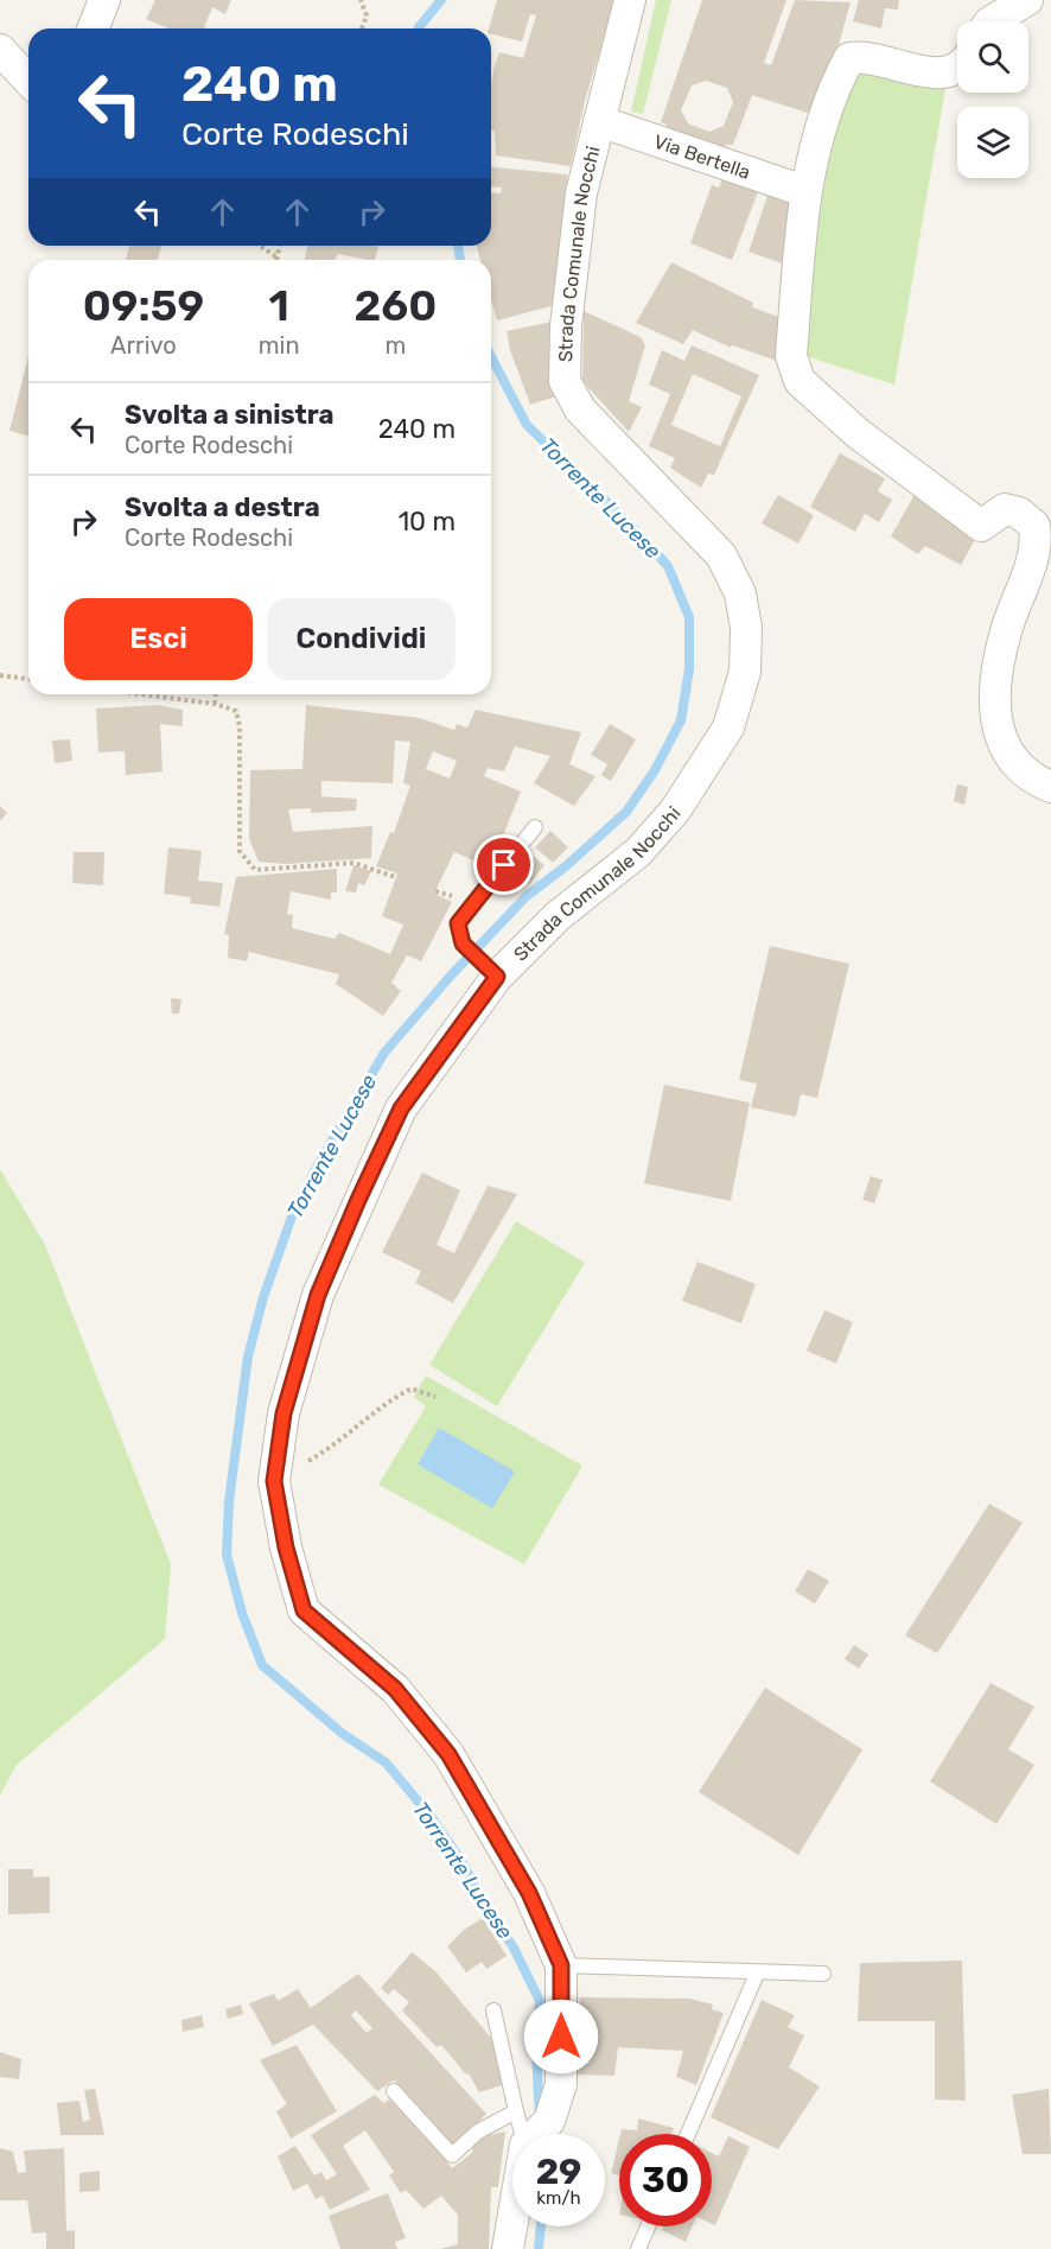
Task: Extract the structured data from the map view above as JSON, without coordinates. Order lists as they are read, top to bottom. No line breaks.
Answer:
{"streets":{"street":["Via Bertella","Strada Comunale Nocchi"]},"crossings":[["Via Bertella","Strada Comunale Nocchi"]],"water":["Torrente Lucese"],"page":{"turn":["240 m","Corte Rodeschi"],"eta":["09:59","Arrivo","1","min","260","m"],"list":[{"name":"Svolta a sinistra","note":"Corte Rodeschi","value":"240 m"},{"name":"Svolta a destra","note":"Corte Rodeschi","value":"10 m"}],"buttons":["Esci","Condividi"],"speed":"29 km/h","limit":"30"}}
